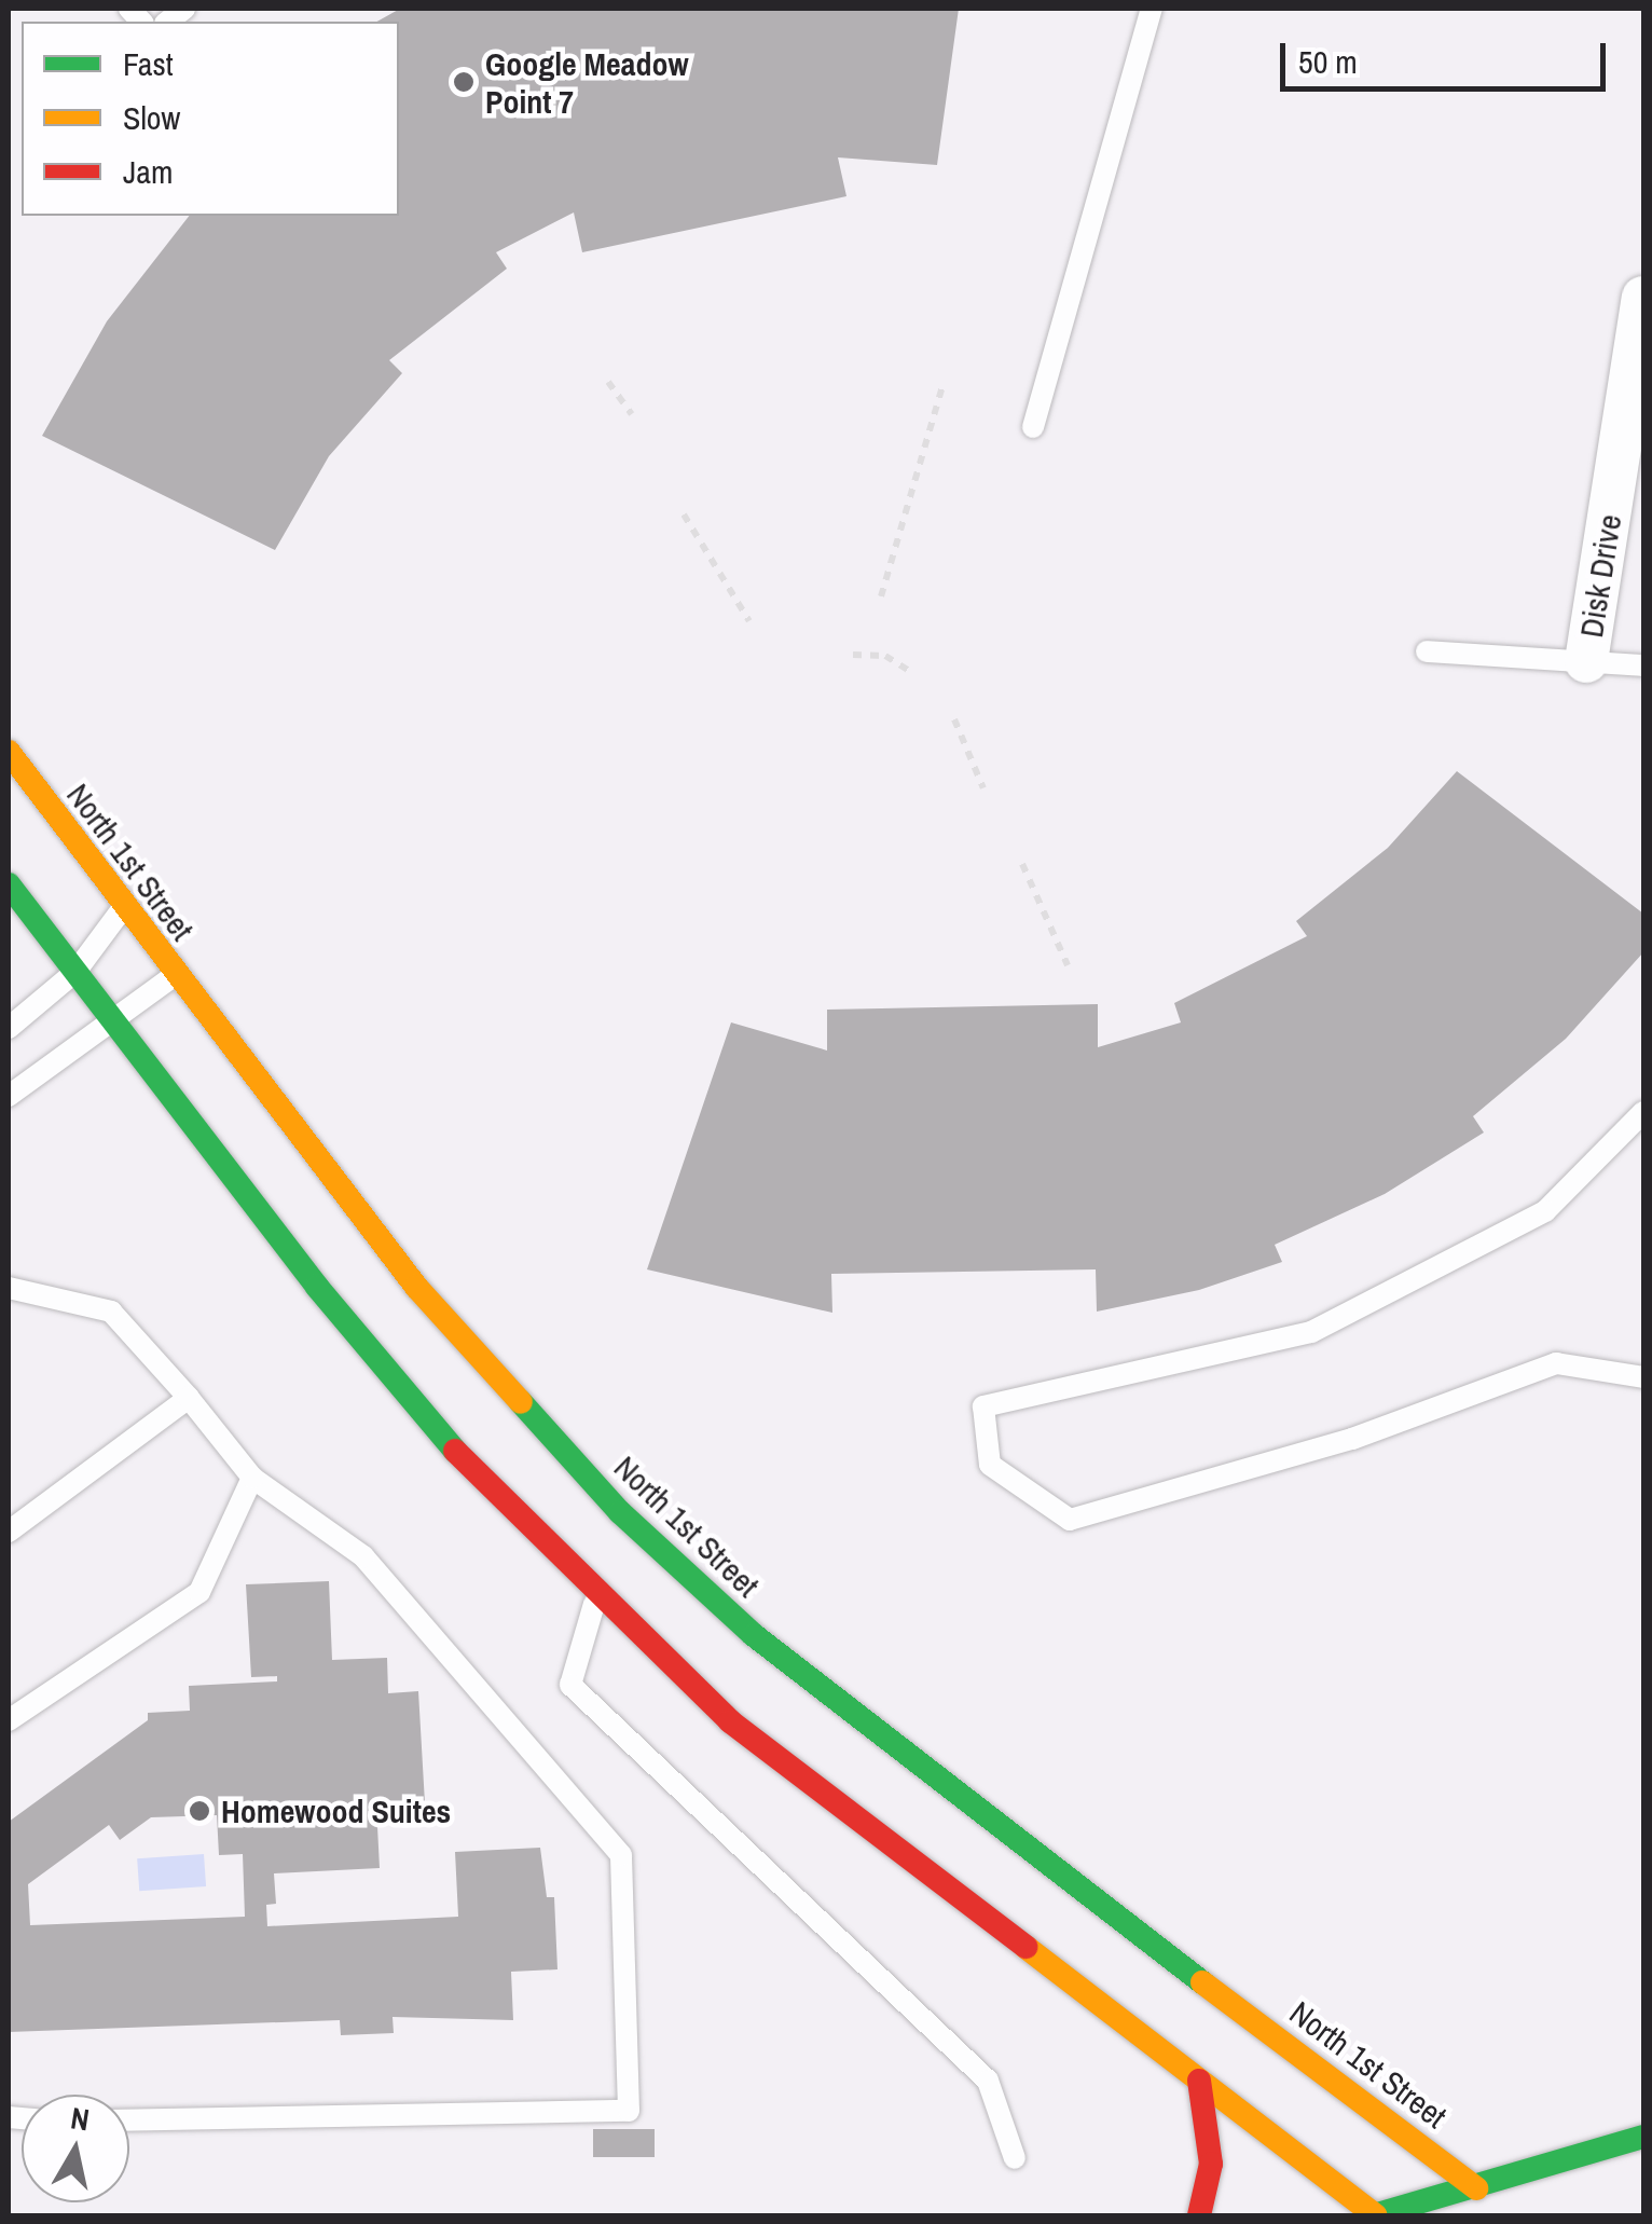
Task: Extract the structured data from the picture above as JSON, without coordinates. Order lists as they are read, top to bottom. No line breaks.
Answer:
{"streets":{"main road":["North 1st Street"],"street":["Disk Drive"]},"places":["Google Meadow Point 7","Homewood Suites"],"legend":["Fast","Slow","Jam"],"scale_bar":"50 m","north":"top"}
